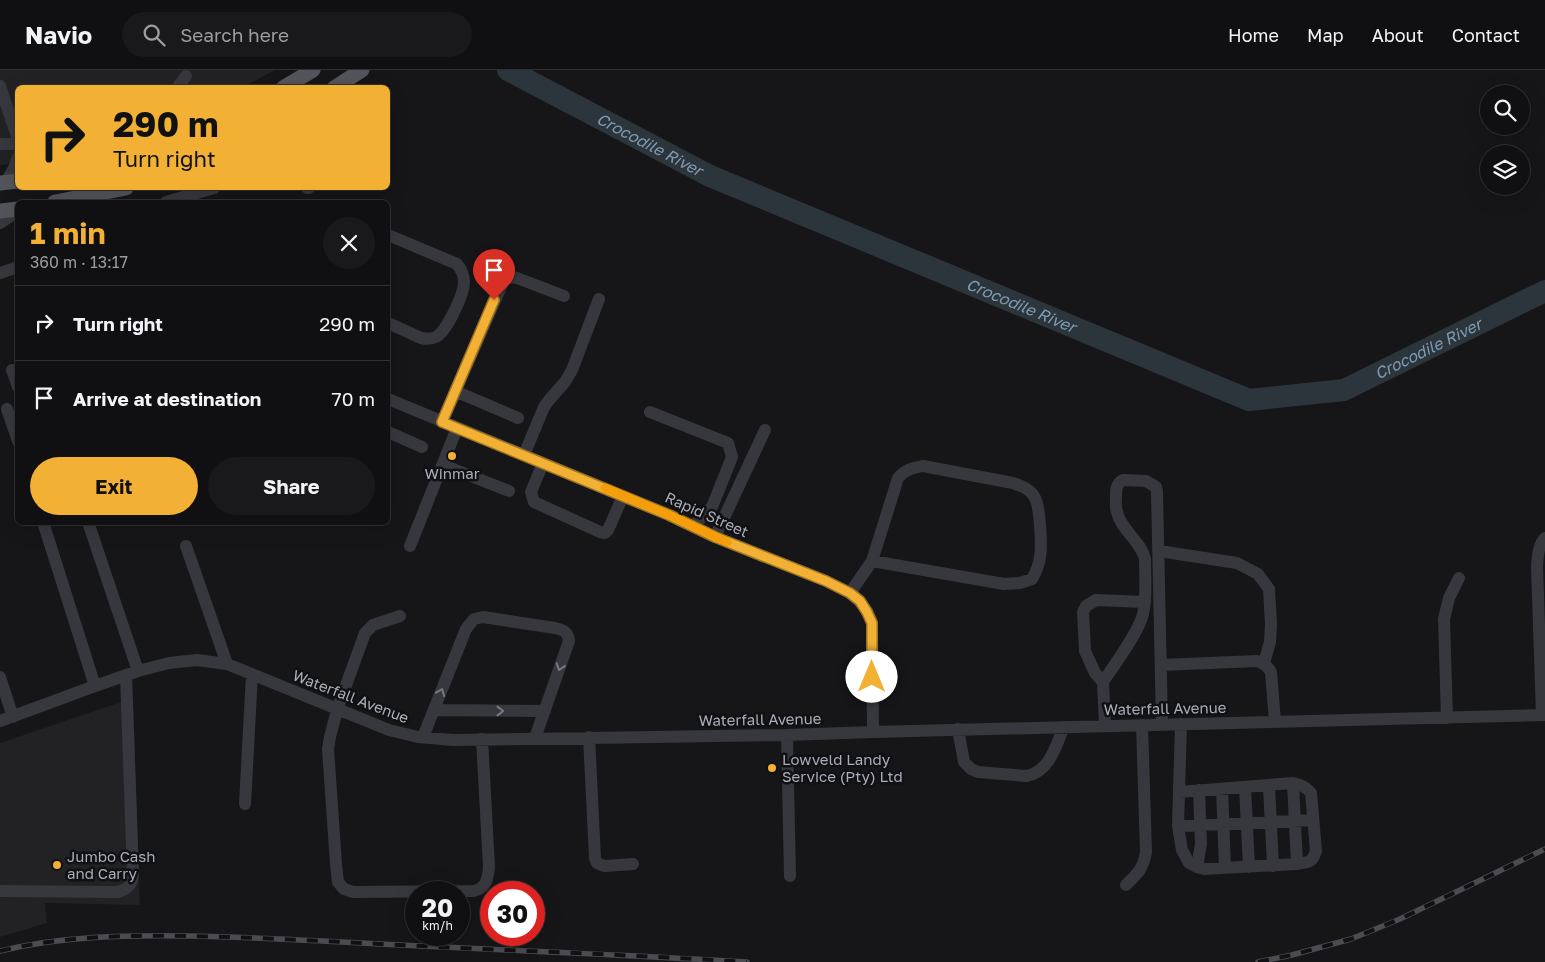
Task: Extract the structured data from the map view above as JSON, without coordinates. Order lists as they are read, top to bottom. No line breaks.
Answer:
{"streets":{"street":["Rapid Street","Waterfall Avenue"]},"crossings":[["Rapid Street","Waterfall Avenue"]],"water":["Crocodile River"],"places":["Winmar","Lowveld Landy Service (Pty) Ltd","Jumbo Cash and Carry"],"page":{"header":"Navio","search":"Search here","nav":["Home","Map","About","Contact"],"turn":["290 m","Turn right"],"heading":["1 min","360 m · 13:17"],"list":[{"name":"Turn right","value":"290 m"},{"name":"Arrive at destination","value":"70 m"}],"buttons":["Exit","Share"],"speed":"20 km/h","limit":"30"}}
